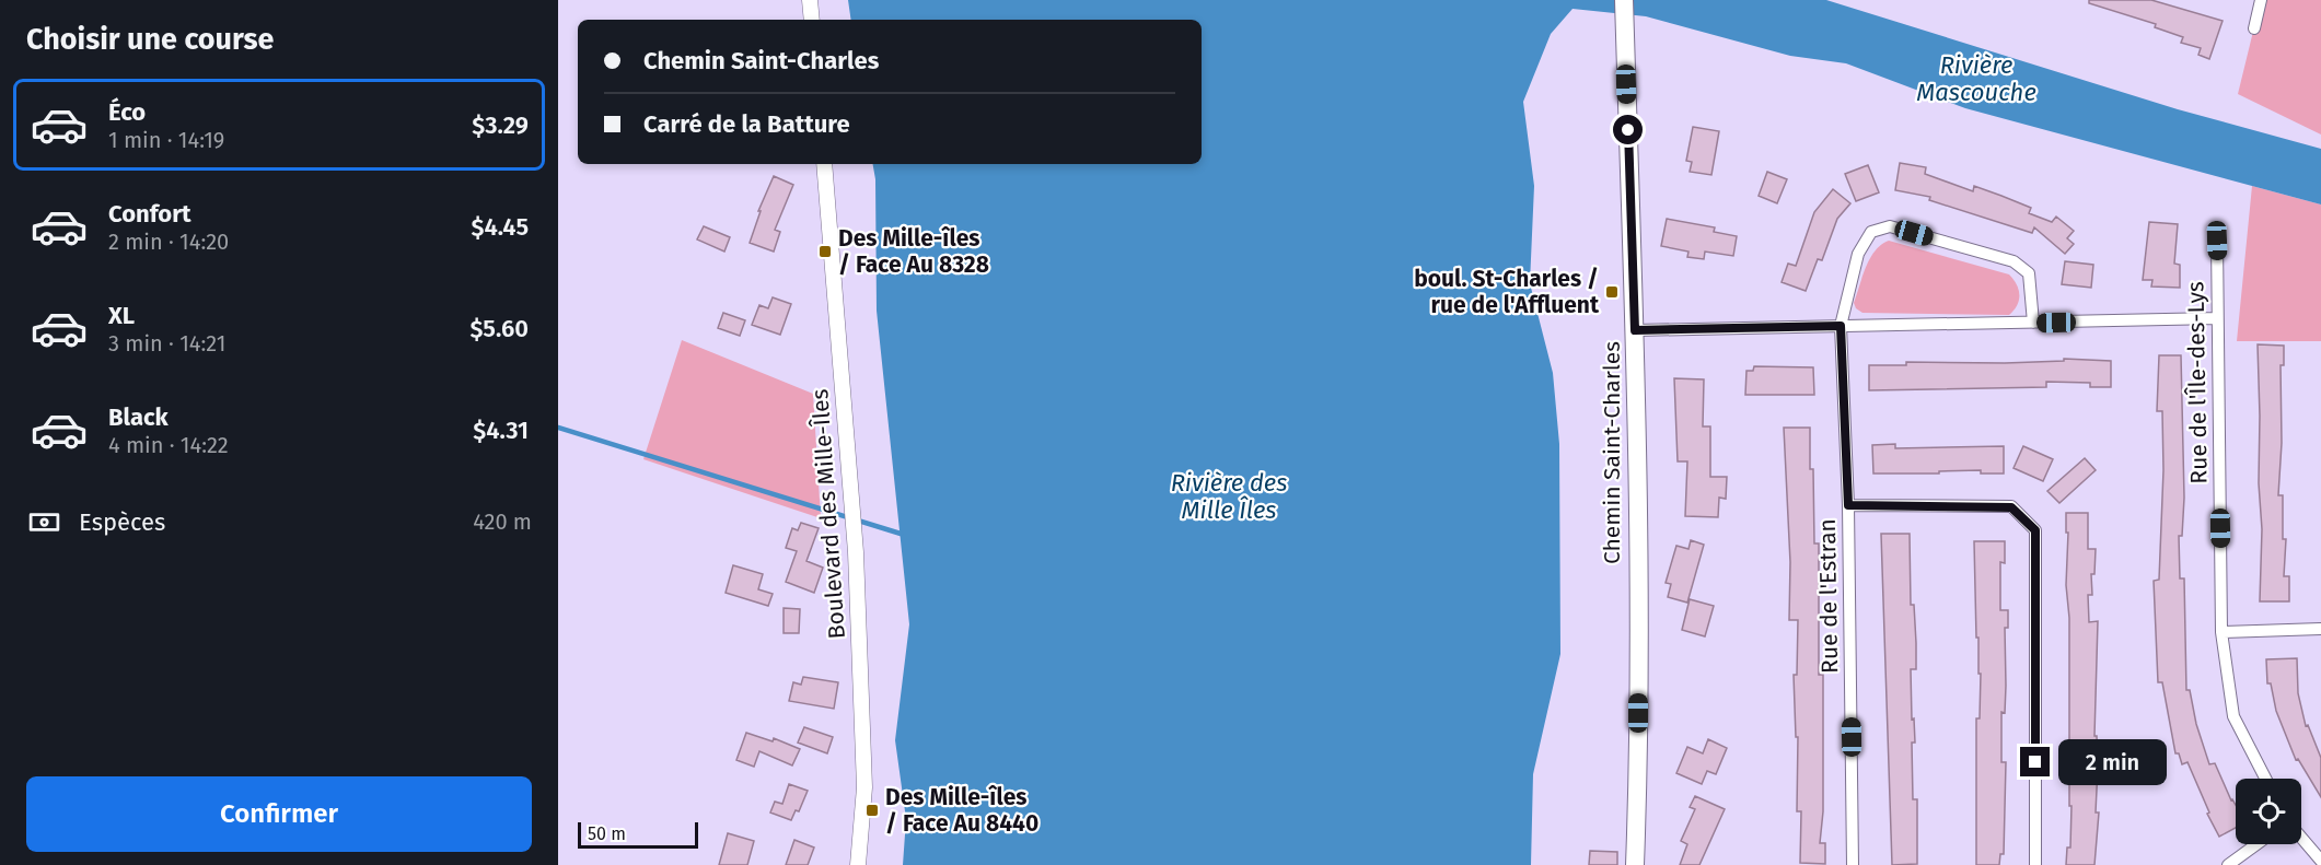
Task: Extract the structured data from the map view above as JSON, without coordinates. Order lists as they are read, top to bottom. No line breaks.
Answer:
{"streets":{"main road":["Chemin Saint-Charles"],"street":["Rue de l'Île-des-Lys","Boulevard des Mille-Îles","Rue de l'Estran"]},"water":["Rivière Mascouche","Rivière des Mille Îles"],"places":{"transit":["Des Mille-îles / Face Au 8328","boul. St-Charles / rue de l'Affluent","Des Mille-îles / Face Au 8440"]},"scale_bar":"50 m","page":{"heading":"Choisir une course","banner":["Chemin Saint-Charles","Carré de la Batture"],"list":[{"name":"Éco","note":"1 min · 14:19","value":"$3.29"},{"name":"Confort","note":"2 min · 14:20","value":"$4.45"},{"name":"XL","note":"3 min · 14:21","value":"$5.60"},{"name":"Black","note":"4 min · 14:22","value":"$4.31"}],"pay":["Espèces","420 m"],"bubble":"2 min","buttons":"Confirmer","scale":"50 m"}}
